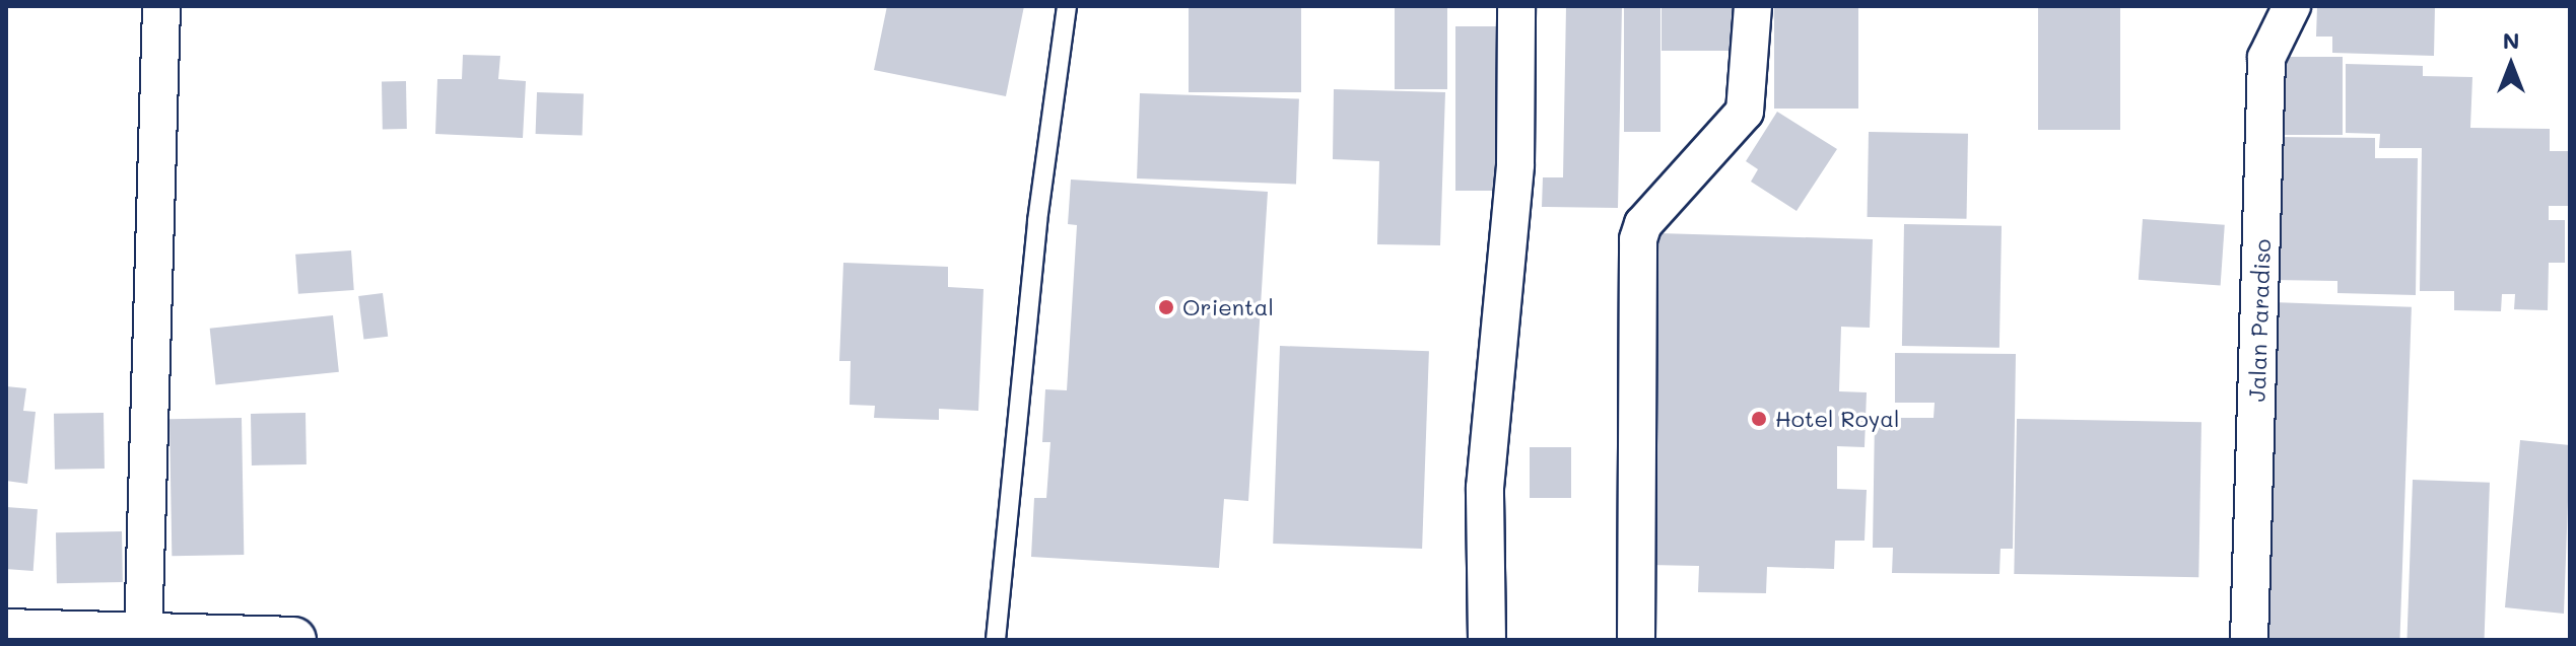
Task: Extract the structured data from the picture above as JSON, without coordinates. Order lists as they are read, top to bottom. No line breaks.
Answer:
{"streets":{"street":["Jalan Paradiso"]},"places":["Oriental","Hotel Royal"],"north":"top"}
